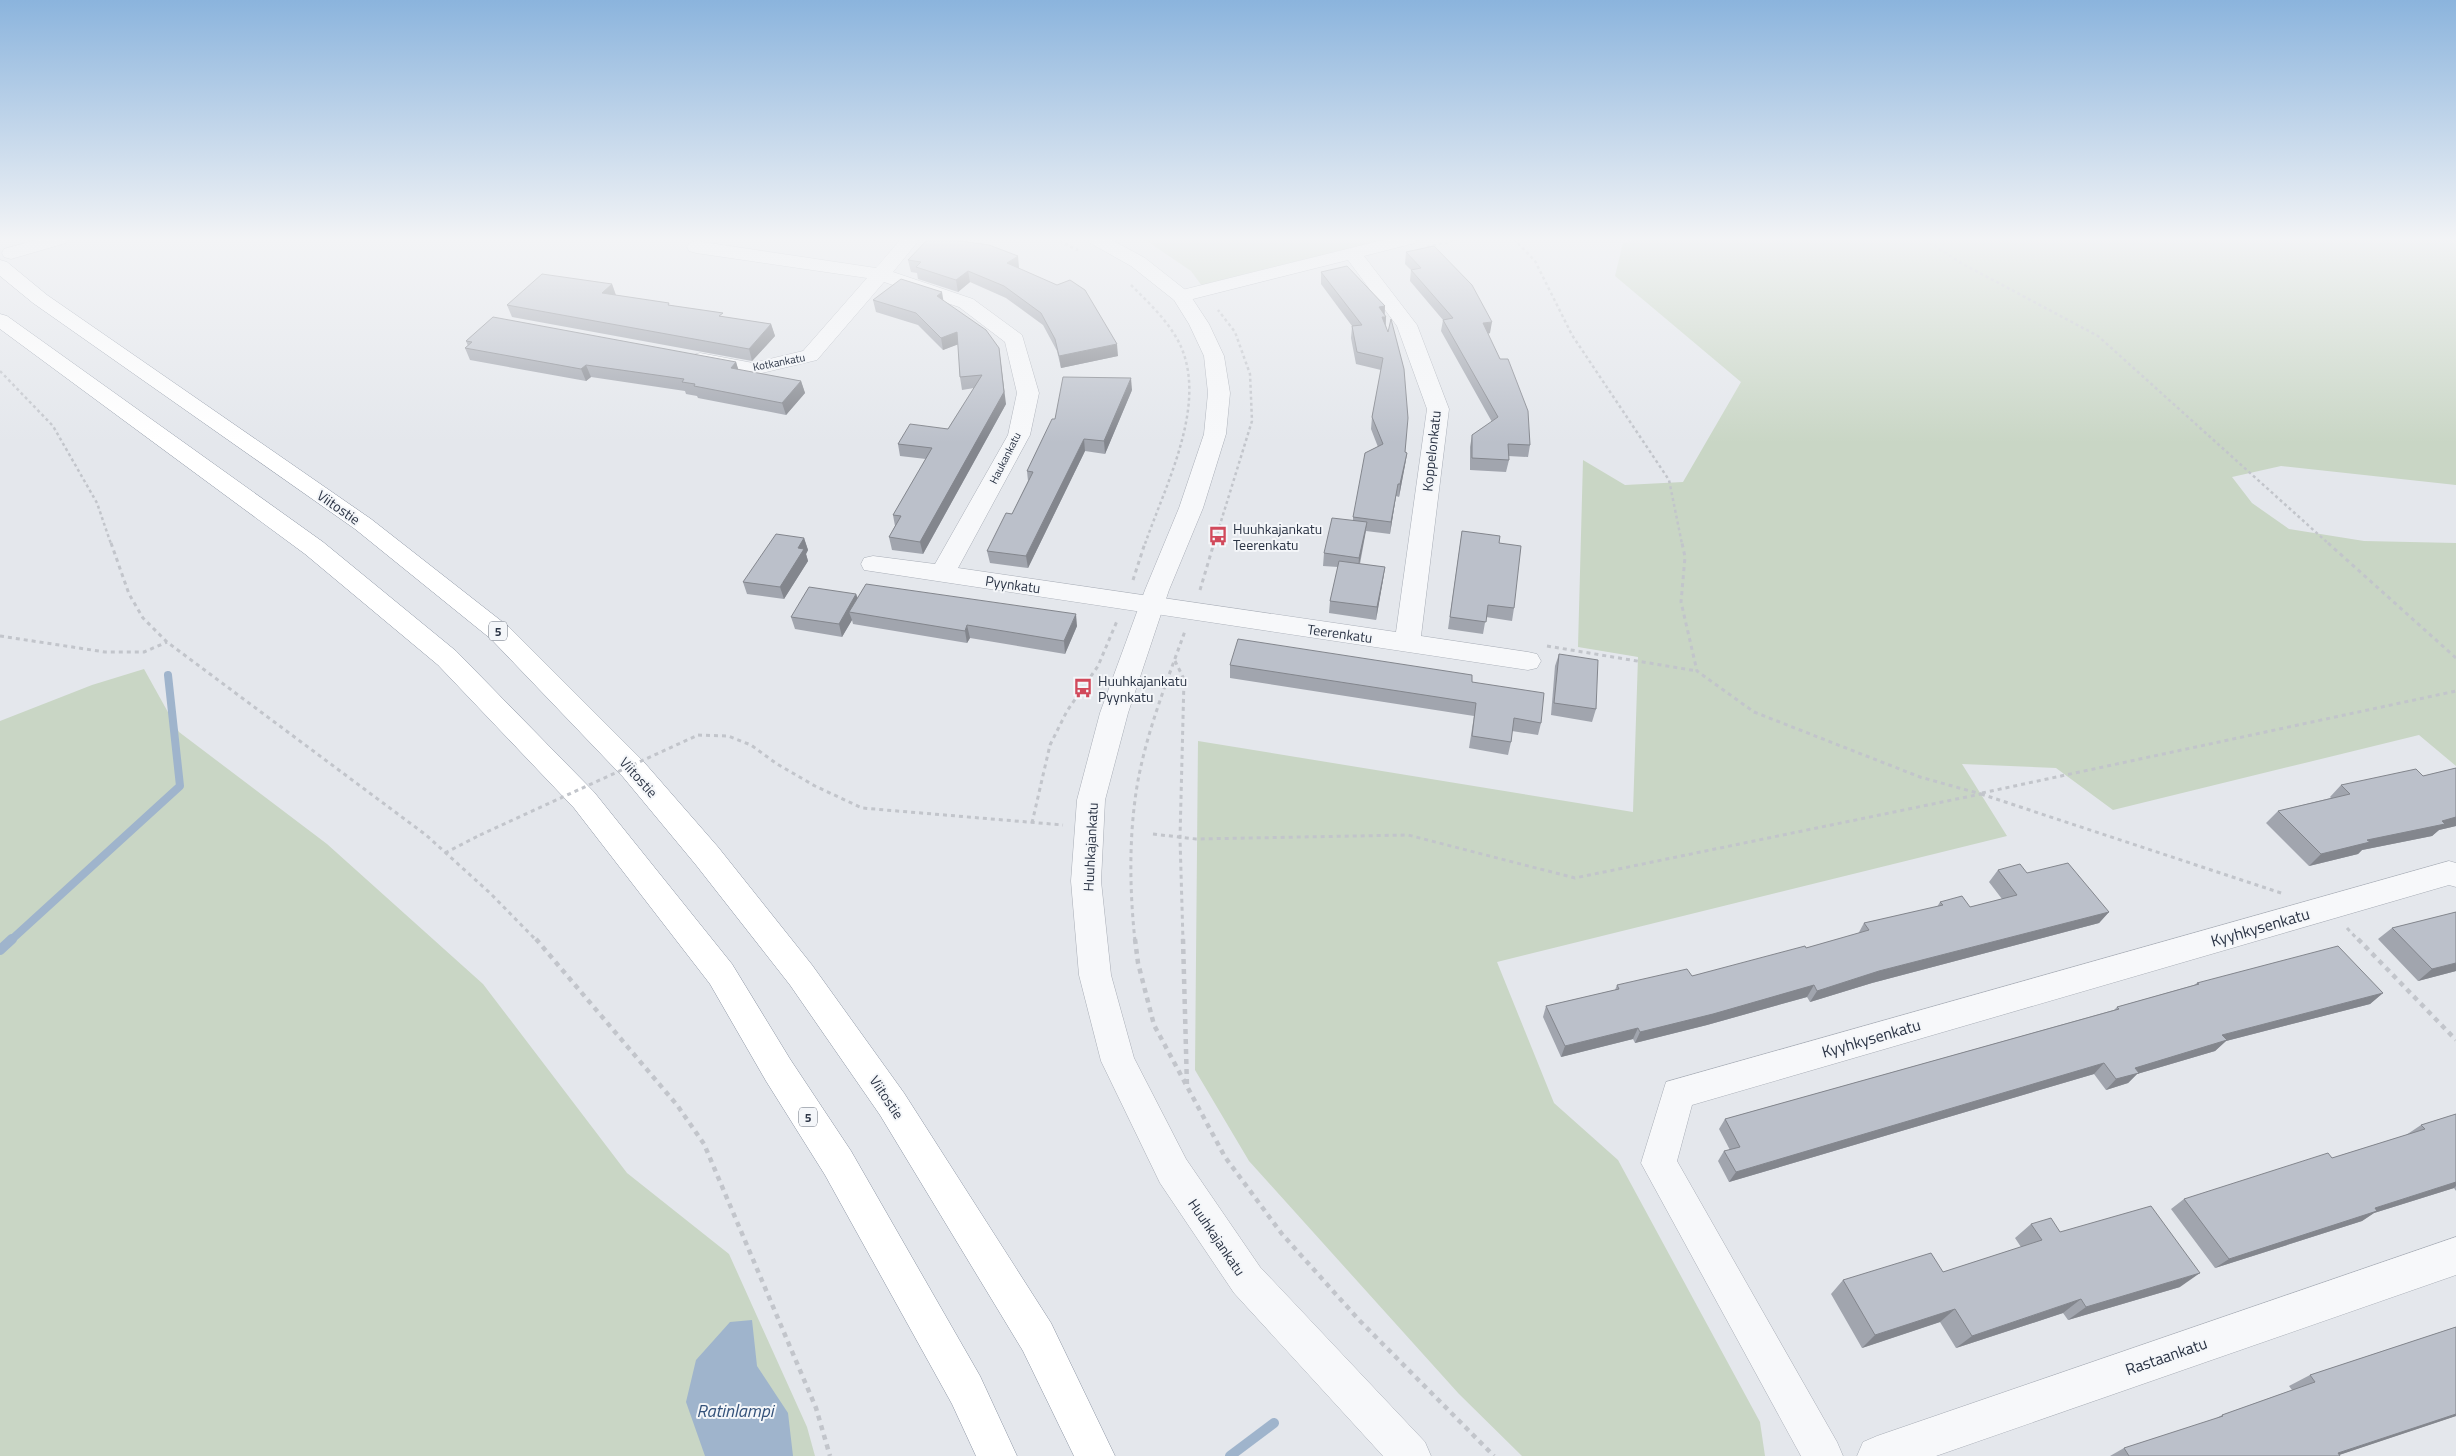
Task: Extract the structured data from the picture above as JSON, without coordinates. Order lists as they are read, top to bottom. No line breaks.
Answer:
{"streets":{"highway":["Viitostie","5"],"street":["Kotkankatu","Koppelonkatu","Haukankatu","Pyynkatu","Teerenkatu","Huuhkajankatu","Kyyhkysenkatu","Rastaankatu"]},"crossings":[["Koppelonkatu","Teerenkatu"],["Haukankatu","Pyynkatu"],["Pyynkatu","Teerenkatu"],["Pyynkatu","Huuhkajankatu"],["Teerenkatu","Huuhkajankatu"]],"water":["Ratinlampi"],"places":{"bus stop":["Huuhkajankatu Teerenkatu","Huuhkajankatu Pyynkatu"]}}
